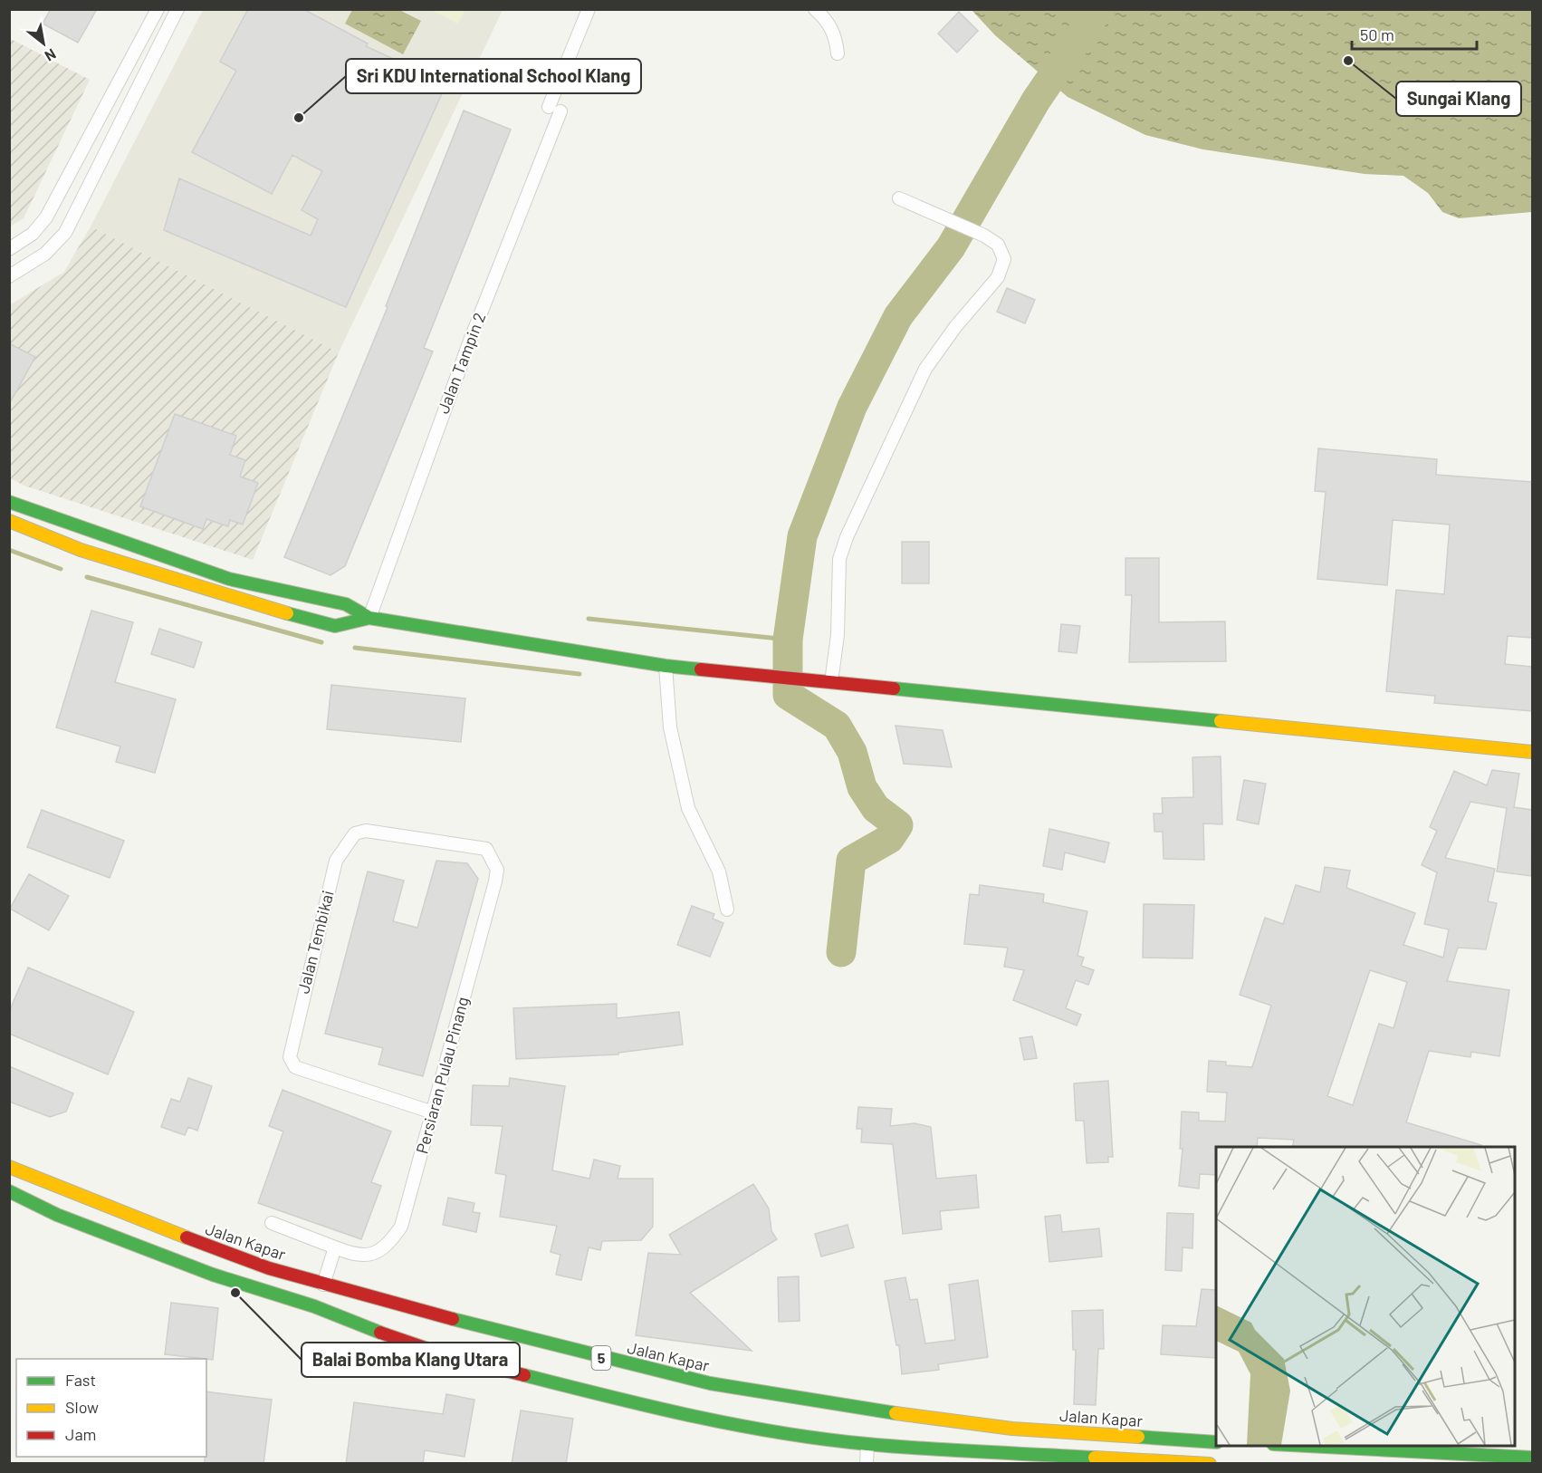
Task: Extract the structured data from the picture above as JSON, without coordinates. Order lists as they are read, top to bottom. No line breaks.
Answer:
{"streets":{"main road":["Jalan Kapar","5"],"street":["Jalan Tampin 2","Jalan Tembikai","Persiaran Pulau Pinang"]},"crossings":[["Jalan Tembikai","Persiaran Pulau Pinang"]],"places":["Sungai Klang","Sri KDU International School Klang","Balai Bomba Klang Utara"],"legend":["Fast","Slow","Jam"],"scale_bar":"50 m","north":"bottom right"}
